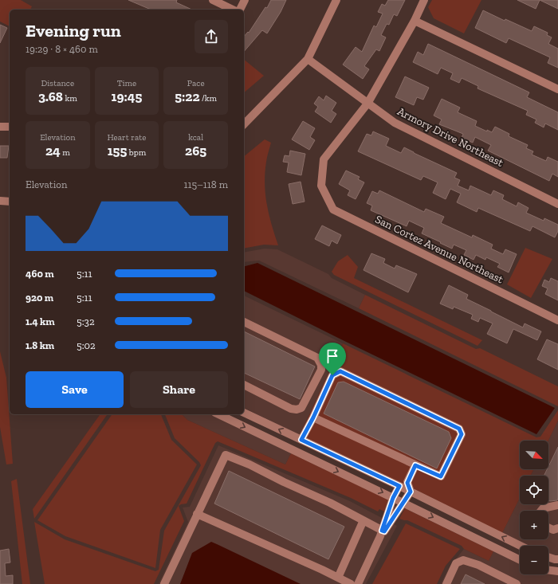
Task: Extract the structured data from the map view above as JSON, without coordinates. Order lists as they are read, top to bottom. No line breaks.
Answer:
{"streets":{"street":["Armory Drive Northeast","San Cortez Avenue Northeast"]},"crossings":[["Armory Drive Northeast","San Cortez Avenue Northeast"]],"north":"bottom right","page":{"heading":["Evening run","19:29 · 8 × 460 m"],"stats":[["Distance","3.68 km"],["Time","19:45"],["Pace","5:22 /km"],["Elevation","24 m"],["Heart rate","155 bpm"],["kcal","265"]],"chart":["Elevation","115–118 m"],"list":[{"name":"460 m","note":"5:11"},{"name":"920 m","note":"5:11"},{"name":"1.4 km","note":"5:32"},{"name":"1.8 km","note":"5:02"}],"buttons":["Save","Share"],"map_buttons":["+","−"]}}
